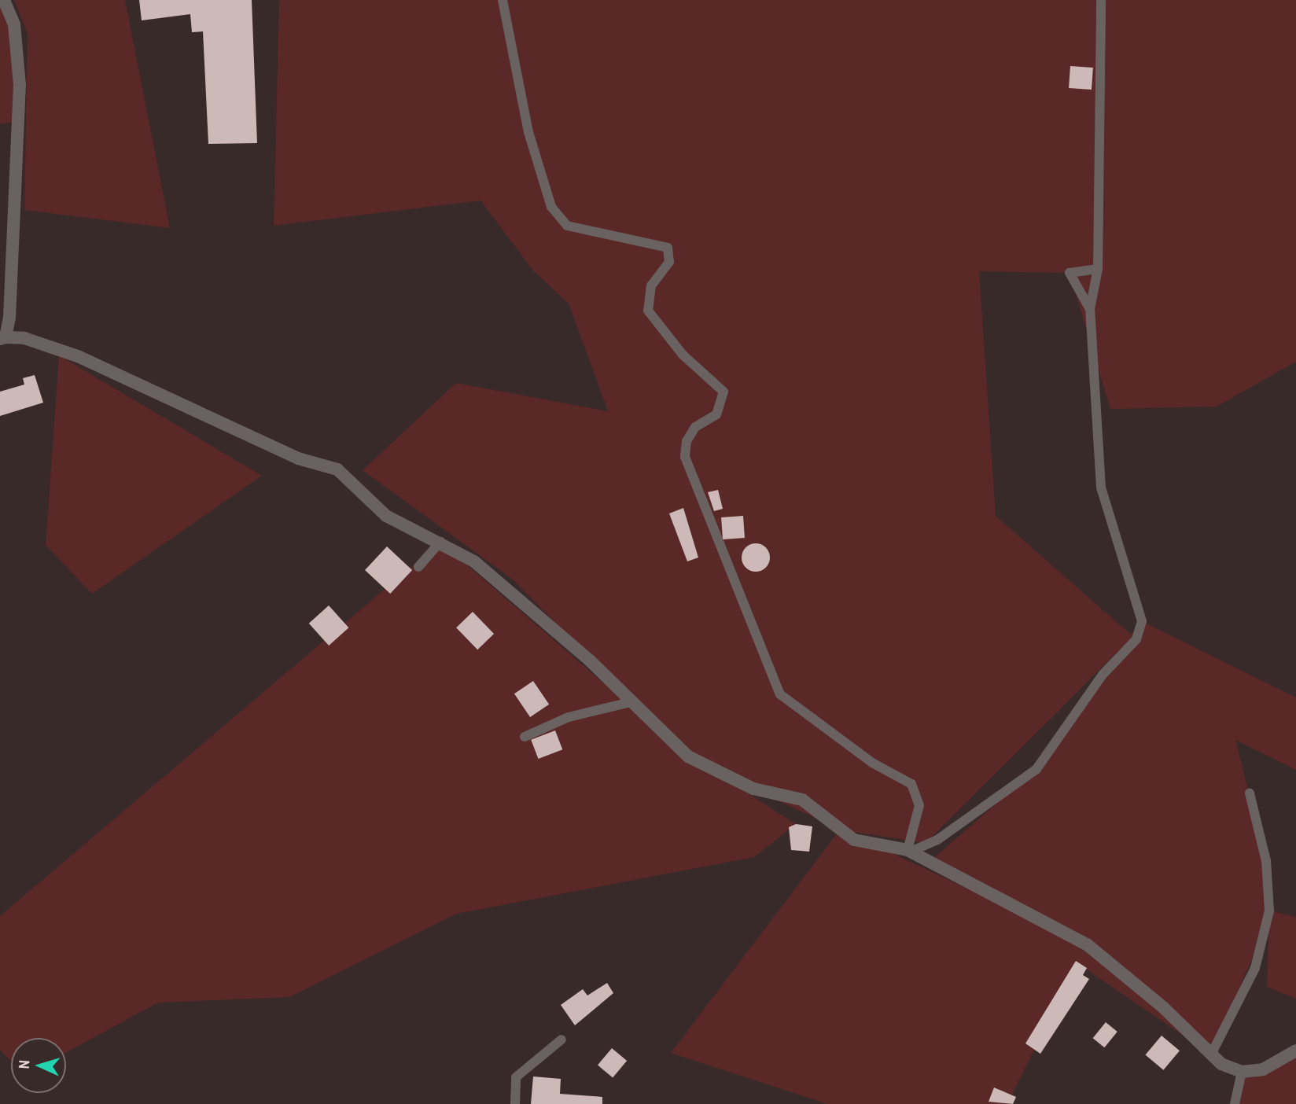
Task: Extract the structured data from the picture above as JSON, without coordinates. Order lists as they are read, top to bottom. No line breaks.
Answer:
{"north":"left"}
